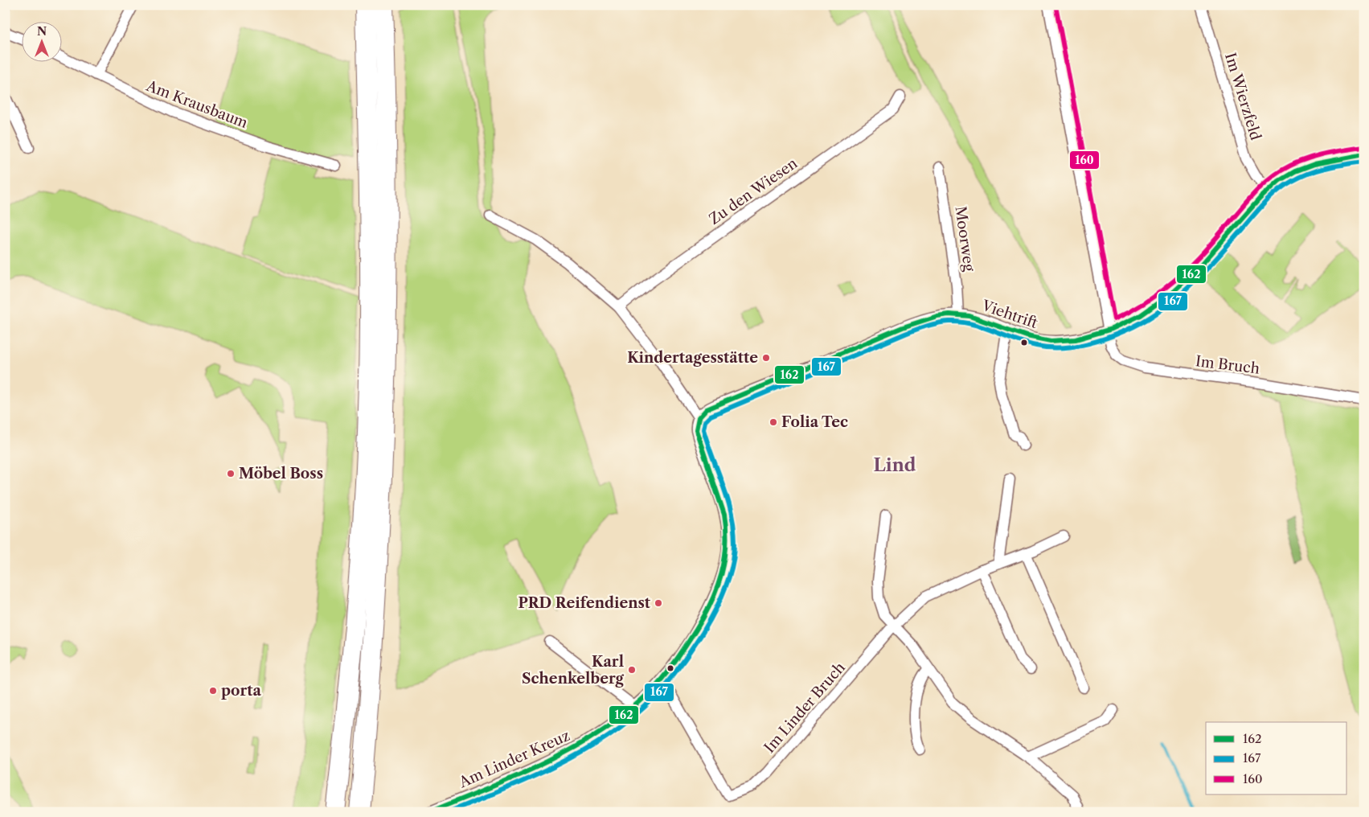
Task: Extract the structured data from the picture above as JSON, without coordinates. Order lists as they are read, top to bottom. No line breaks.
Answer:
{"streets":{"street":["Im Wierzfeld","Am Krausbaum","Zu den Wiesen","Moorweg","Viehtrift","Im Bruch","Im Linder Bruch","Am Linder Kreuz"]},"crossings":[["Im Wierzfeld","Viehtrift"],["Moorweg","Viehtrift"],["Viehtrift","Im Bruch"],["Viehtrift","Am Linder Kreuz"],["Im Linder Bruch","Am Linder Kreuz"]],"districts":["Lind"],"places":["Kindertagesstätte","Folia Tec","Möbel Boss","PRD Reifendienst","Karl Schenkelberg","porta"],"lines":["transit line 160","transit line 162","transit line 167"],"legend":["162","167","160"],"north":"top"}
